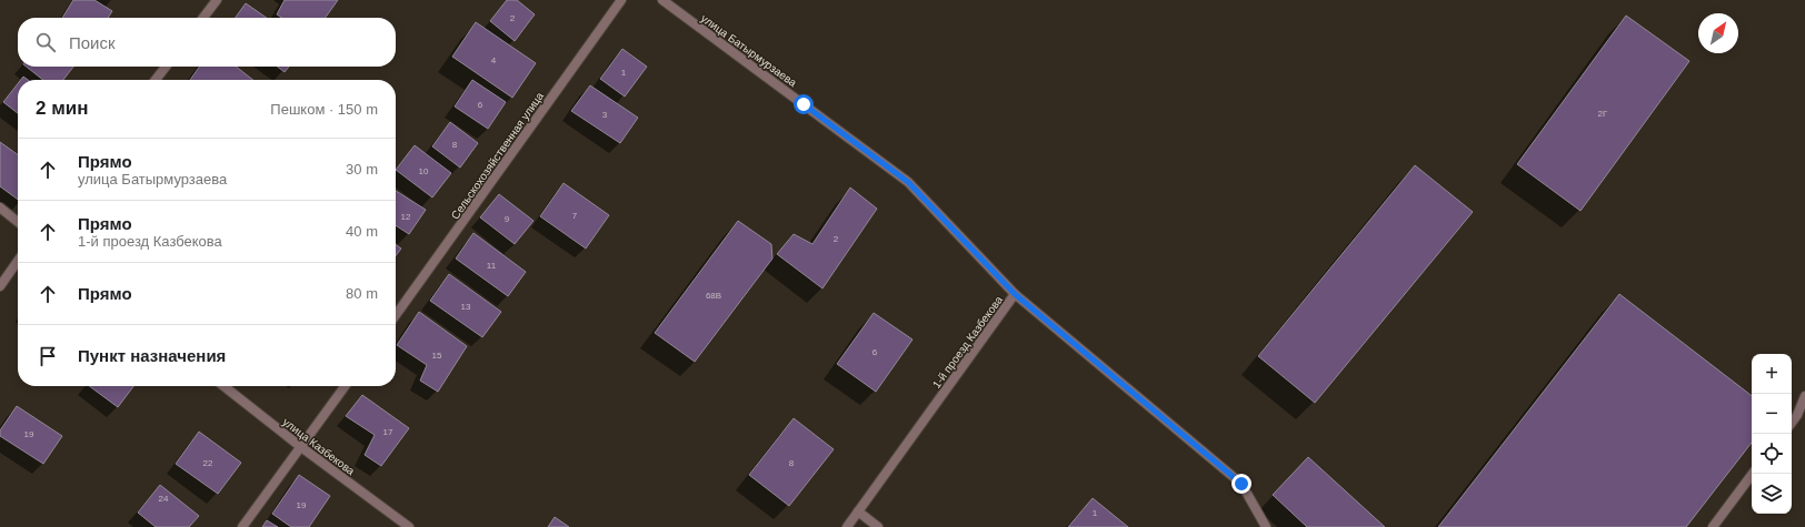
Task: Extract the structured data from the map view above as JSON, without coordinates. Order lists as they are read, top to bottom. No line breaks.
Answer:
{"streets":{"street":["улица Батырмурзаева","Сельскохозяйственная улица","1-й проезд Казбекова","улица Казбекова"]},"crossings":[["улица Батырмурзаева","1-й проезд Казбекова"]],"house_numbers":["2","4","1","6","2Г","3","8","10","7","12","9","2","11","68В","13","6","15","17","19","22","8","24","19","1"],"north":"top right","page":{"search":"Поиск","heading":["2 мин","Пешком · 150 m"],"list":[["Прямо","улица Батырмурзаева","30 m"],["Прямо","1-й проезд Казбекова","40 m"],["Прямо","80 m"],"Пункт назначения"],"map_buttons":["+","−"]}}
